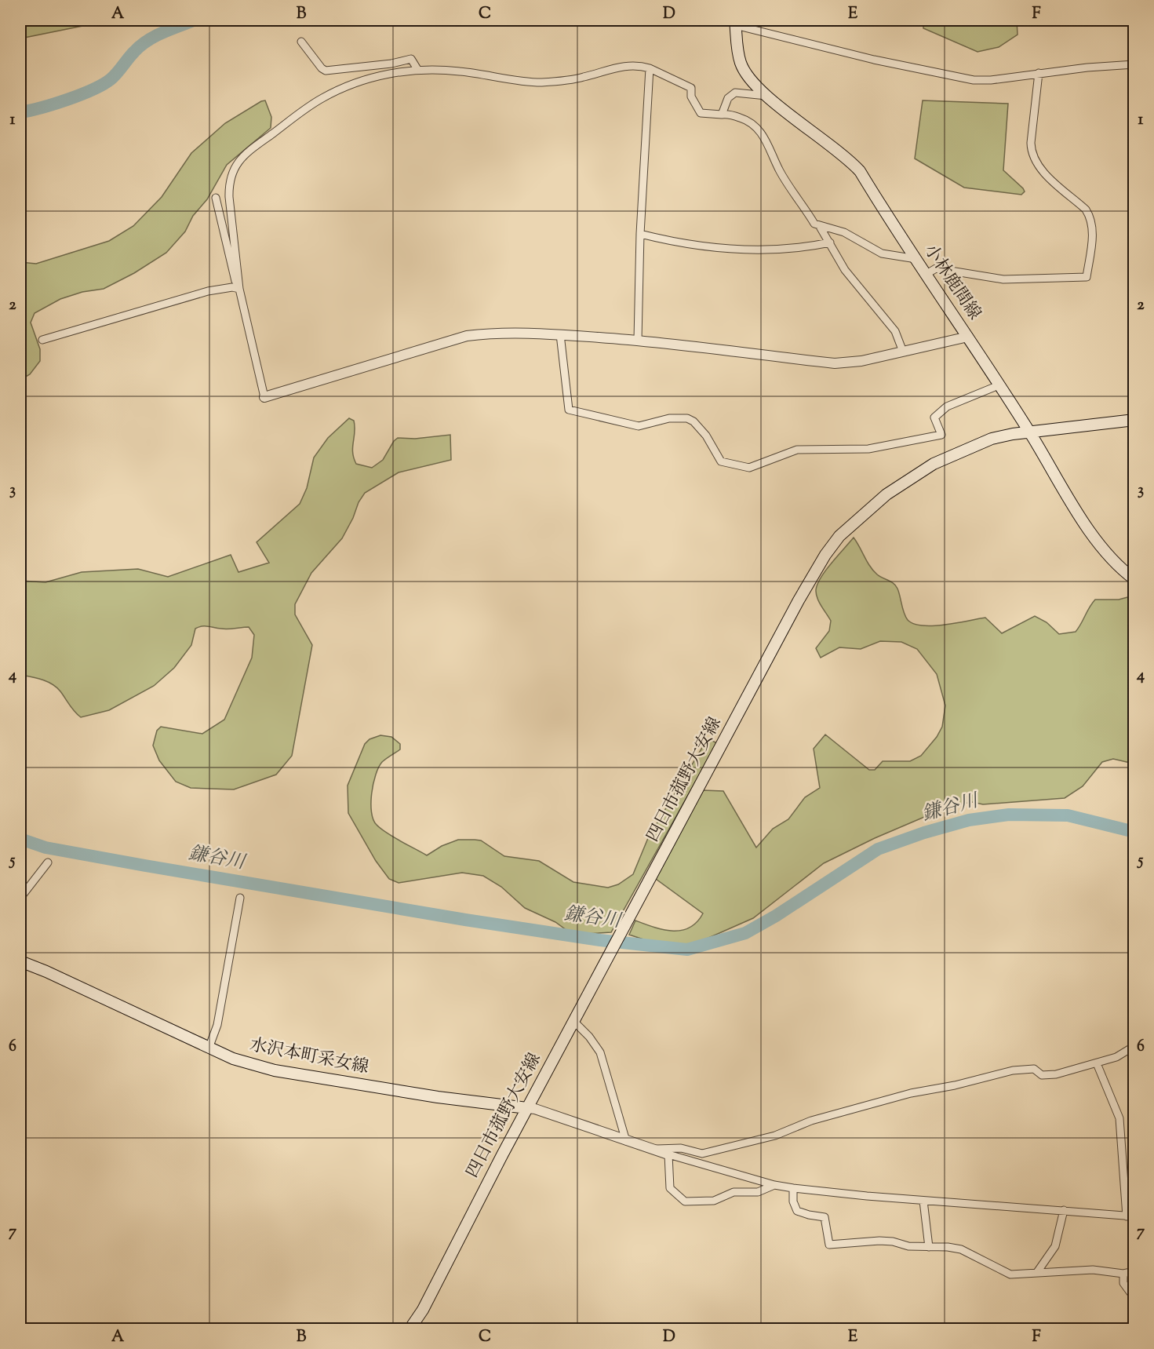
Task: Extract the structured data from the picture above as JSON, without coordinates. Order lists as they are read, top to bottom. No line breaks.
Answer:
{"streets":{"main road":["小林鹿間線","四日市菰野大安線","水沢本町采女線"]},"crossings":[["小林鹿間線","四日市菰野大安線"],["四日市菰野大安線","水沢本町采女線"]],"water":["鎌谷川"],"grid":{"columns":["A","B","C","D","E","F"],"rows":["1","2","3","4","5","6","7"]}}
